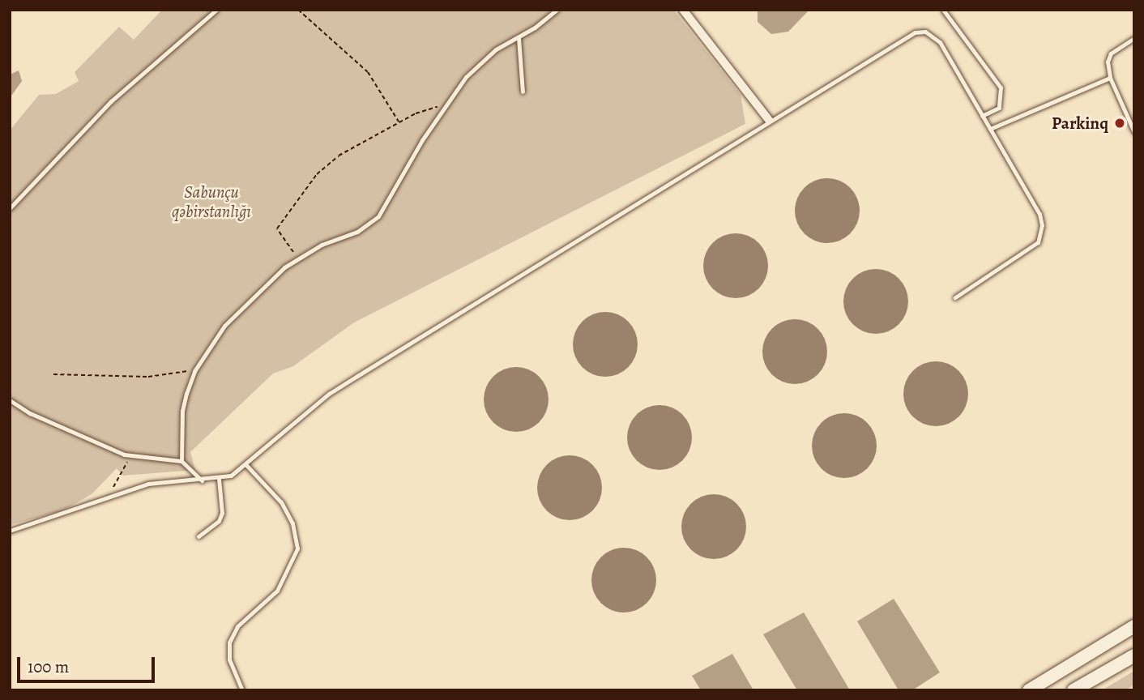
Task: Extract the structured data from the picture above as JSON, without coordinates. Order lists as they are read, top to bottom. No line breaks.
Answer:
{"parks":["Sabunçu qəbirstanlığı"],"places":["Parkinq"],"scale_bar":"100 m"}
